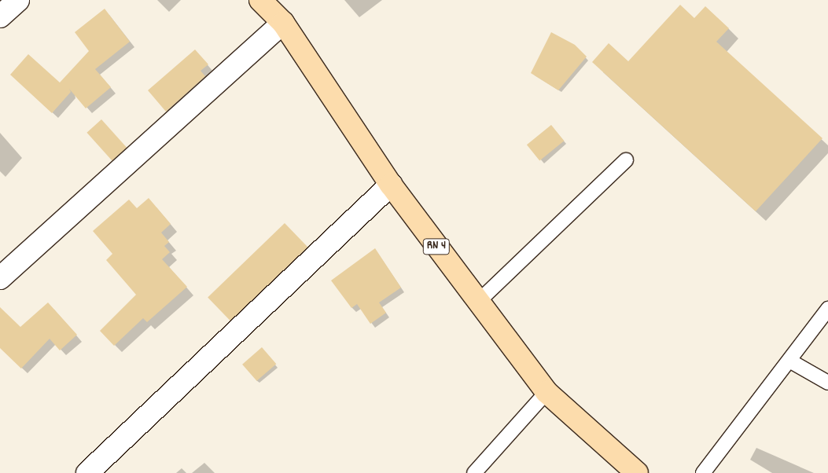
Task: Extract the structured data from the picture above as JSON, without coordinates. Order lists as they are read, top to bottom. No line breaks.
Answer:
{"streets":{"highway":["RN 4"]}}
